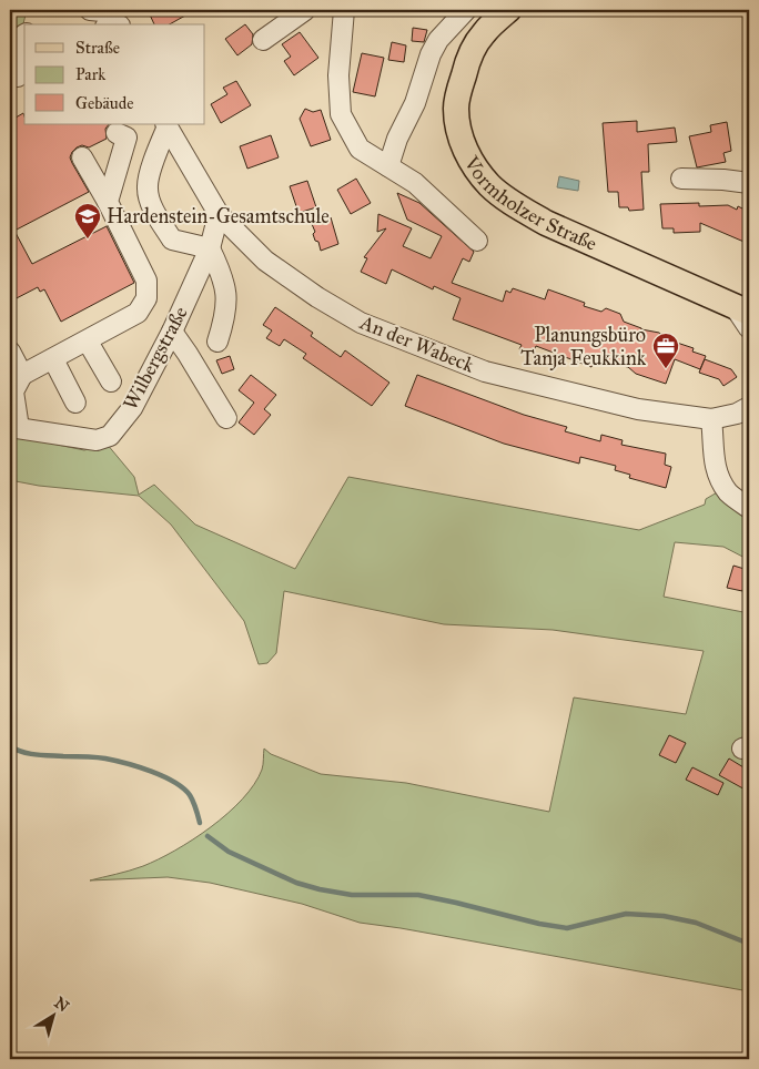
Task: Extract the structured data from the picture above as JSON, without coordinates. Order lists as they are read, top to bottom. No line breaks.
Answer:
{"streets":{"main road":["Vormholzer Straße"],"street":["An der Wabeck","Wilbergstraße"]},"crossings":[["An der Wabeck","Wilbergstraße"]],"places":{"school or university":["Hardenstein-Gesamtschule"],"office":["Planungsbüro Tanja Feukkink"]},"legend":["Straße","Park","Gebäude"],"north":"top right"}
